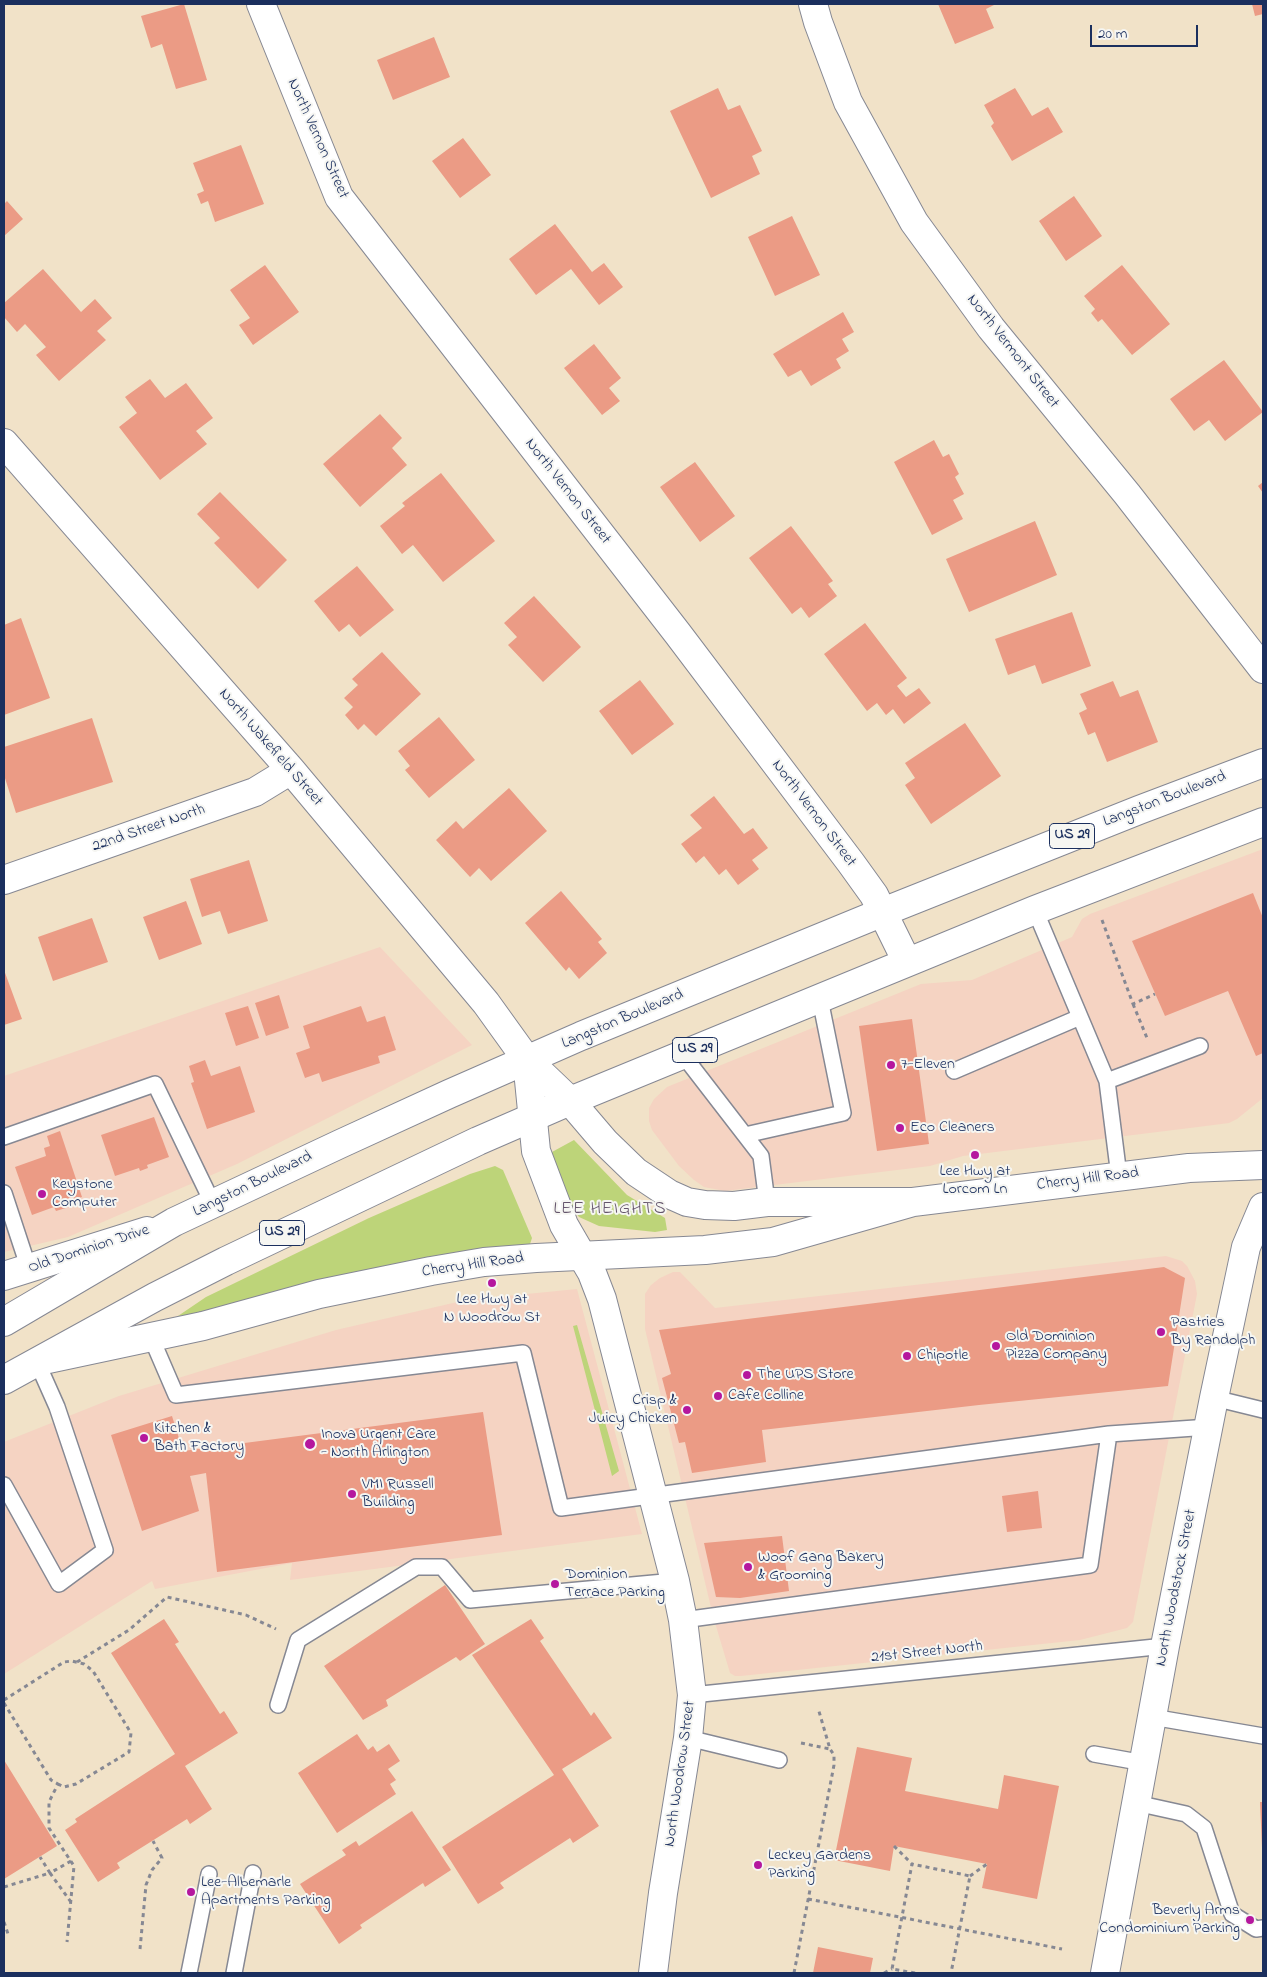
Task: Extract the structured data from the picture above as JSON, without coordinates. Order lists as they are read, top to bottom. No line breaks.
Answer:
{"streets":{"street":["North Vernon Street","North Vermont Street","North Wakefield Street","Langston Boulevard","22nd Street North","US 29","Cherry Hill Road","Old Dominion Drive","North Woodstock Street","North Woodrow Street"],"lane":["21st Street North"]},"crossings":[["North Vernon Street","Langston Boulevard"],["North Vernon Street","US 29"],["North Wakefield Street","Langston Boulevard"],["North Wakefield Street","22nd Street North"],["North Wakefield Street","Cherry Hill Road"],["North Wakefield Street","North Woodrow Street"],["Langston Boulevard","Cherry Hill Road"],["Langston Boulevard","Old Dominion Drive"],["Langston Boulevard","North Woodrow Street"],["US 29","Cherry Hill Road"],["US 29","North Woodrow Street"],["Cherry Hill Road","North Woodrow Street"],["North Woodstock Street","21st Street North"],["21st Street North","North Woodrow Street"]],"districts":["LEE HEIGHTS"],"places":["7-Eleven","Eco Cleaners","Lee Hwy at Lorcom Ln","Keystone Computer","Lee Hwy at N Woodrow St","Pastries By Randolph","Old Dominion Pizza Company","Chipotle","The UPS Store","Cafe Colline","Crisp & Juicy Chicken","Kitchen & Bath Factory","Inova Urgent Care - North Arlington","VMI Russell Building","Woof Gang Bakery & Grooming","Dominion Terrace Parking","Leckey Gardens Parking","Lee-Albemarle Apartments Parking","Beverly Arms Condominium Parking"],"scale_bar":"20 m"}
